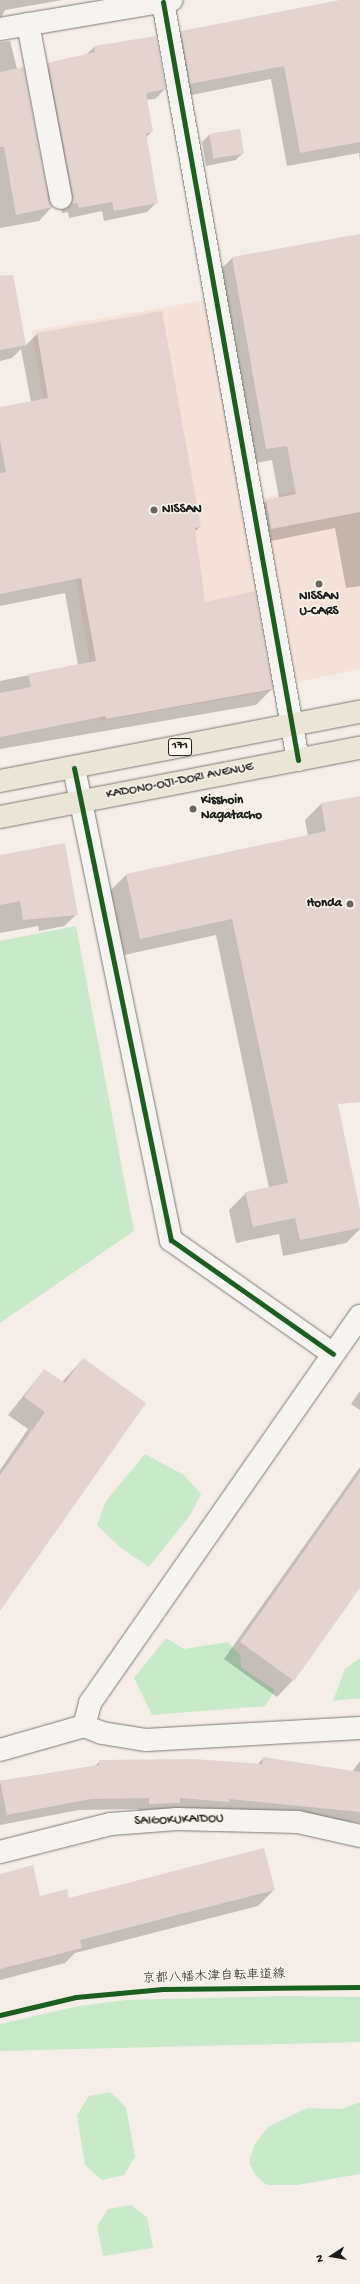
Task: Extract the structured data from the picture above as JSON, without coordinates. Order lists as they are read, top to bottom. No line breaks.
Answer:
{"streets":{"highway":["171","KADONO-OJI-DORI AVENUE"],"street":["SAIGOKUKAIDOU"],"cycle path":["京都八幡木津自転車道線"]},"places":["NISSAN","NISSAN U-CARS","Kisshoin Nagatacho","Honda"],"north":"left"}
